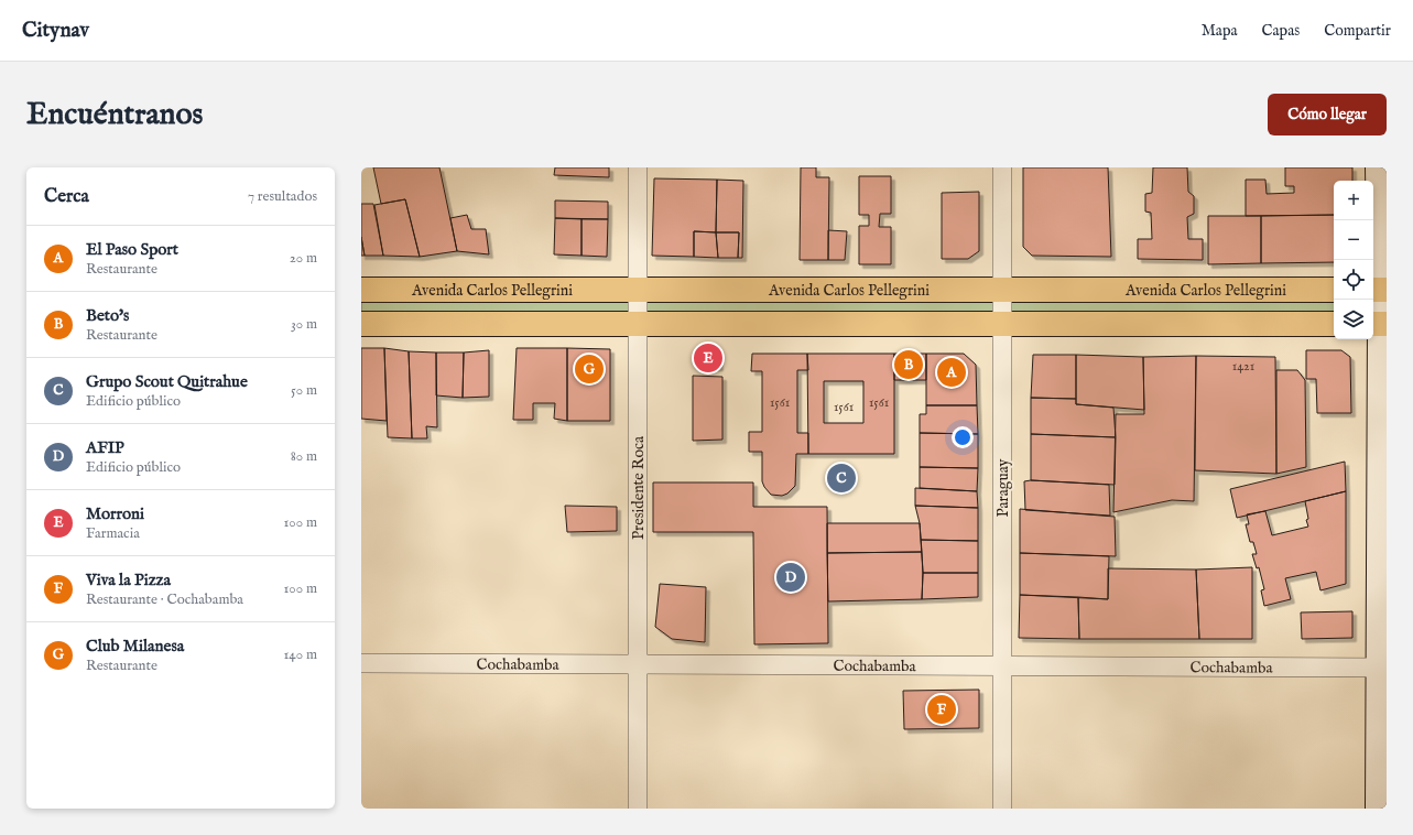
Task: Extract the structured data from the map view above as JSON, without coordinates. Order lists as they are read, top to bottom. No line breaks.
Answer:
{"streets":{"main road":["Avenida Carlos Pellegrini"],"street":["Presidente Roca","Paraguay","Cochabamba"]},"crossings":[["Avenida Carlos Pellegrini","Presidente Roca"],["Avenida Carlos Pellegrini","Paraguay"],["Presidente Roca","Cochabamba"],["Paraguay","Cochabamba"]],"house_numbers":["1421","1561","1561","1561"],"page":{"header":"Citynav","nav":["Mapa","Capas","Compartir"],"buttons":"Cómo llegar","title":"Encuéntranos","heading":["Cerca","7 resultados"],"map_buttons":["+","−"],"list":[{"mark":"A","name":"El Paso Sport","note":"Restaurante","value":"20 m"},{"mark":"B","name":"Beto's","note":"Restaurante","value":"30 m"},{"mark":"C","name":"Grupo Scout Quitrahue","note":"Edificio público","value":"50 m"},{"mark":"D","name":"AFIP","note":"Edificio público","value":"80 m"},{"mark":"E","name":"Morroni","note":"Farmacia","value":"100 m"},{"mark":"F","name":"Viva la Pizza","note":"Restaurante · Cochabamba","value":"100 m"},{"mark":"G","name":"Club Milanesa","note":"Restaurante","value":"140 m"}],"pins":["E","B","G","A","C","D","F"]}}
